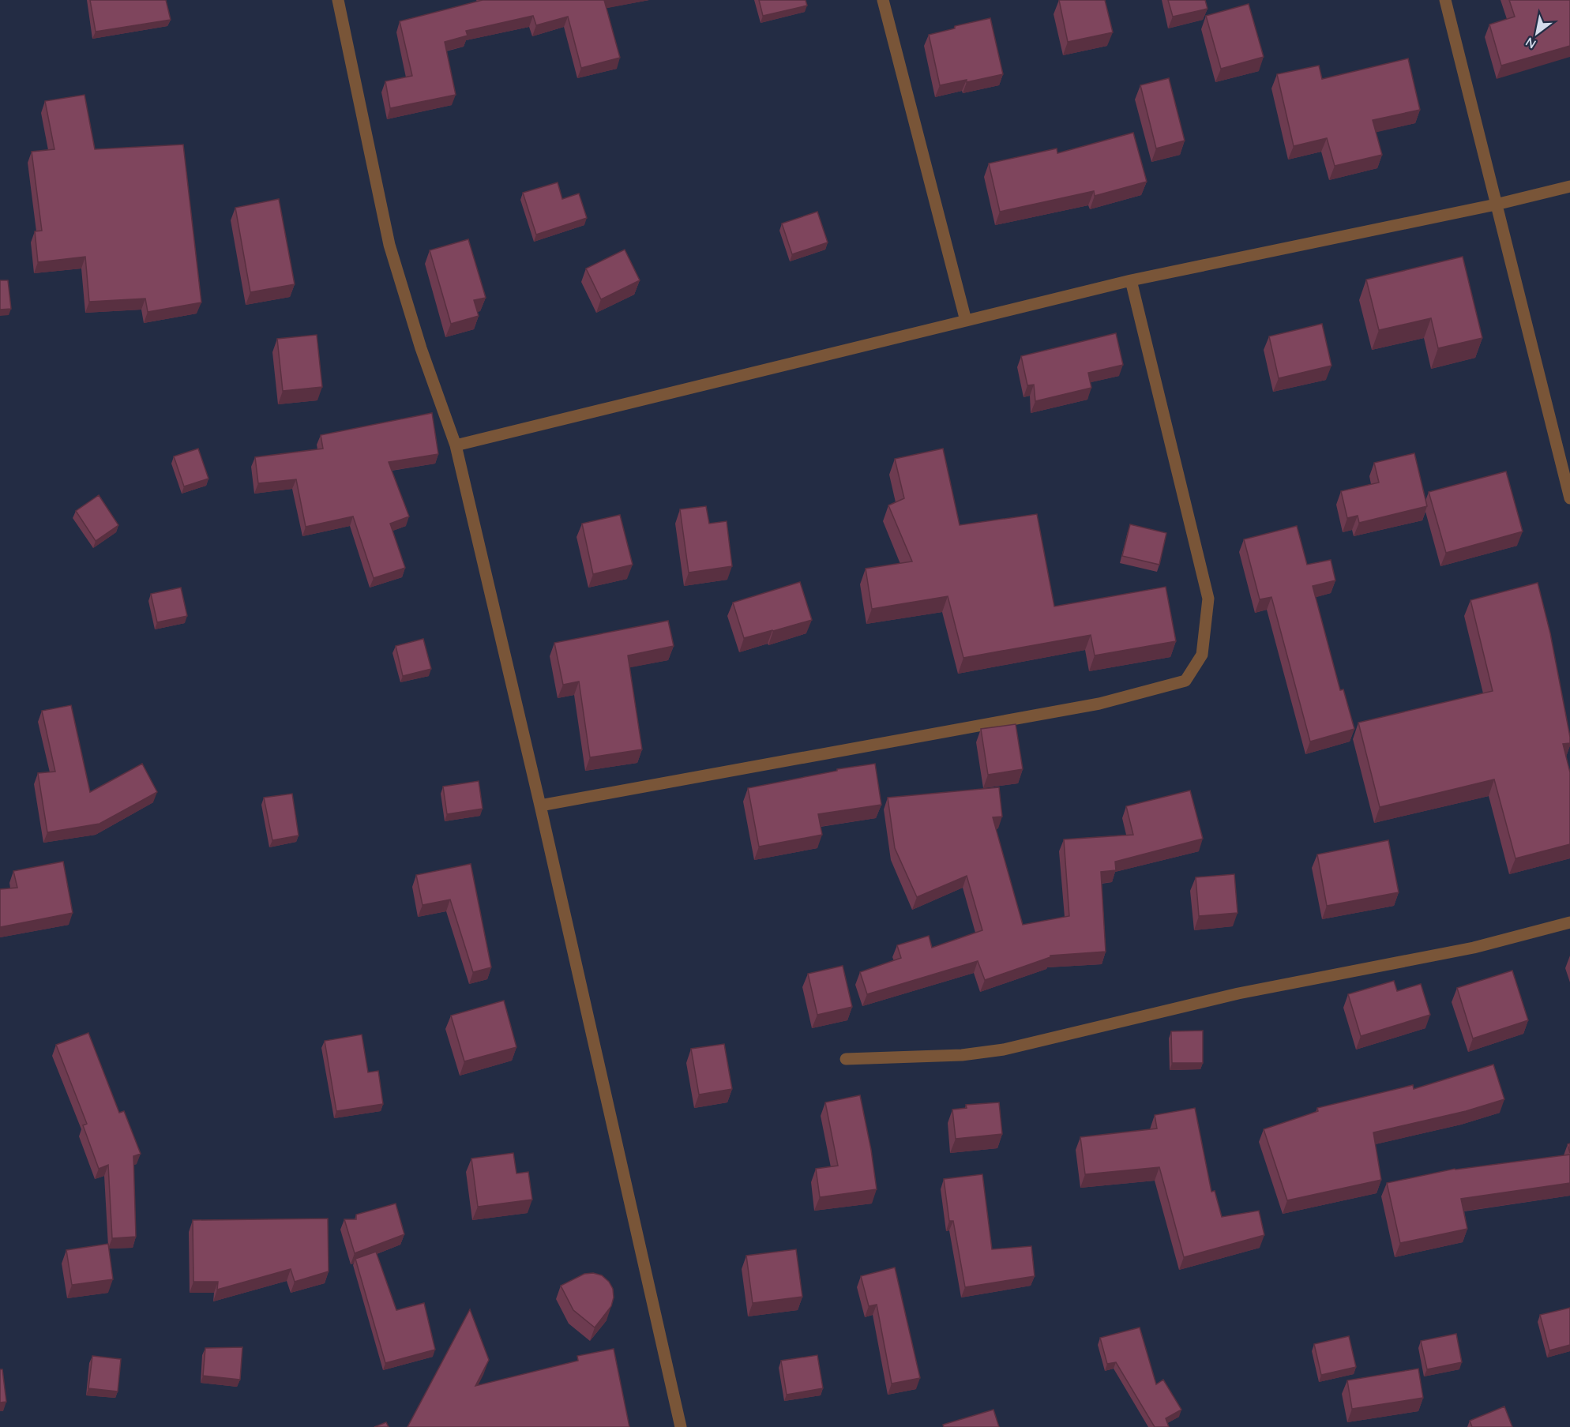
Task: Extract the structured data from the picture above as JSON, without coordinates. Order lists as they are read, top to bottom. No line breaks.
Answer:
{"north":"bottom left"}
